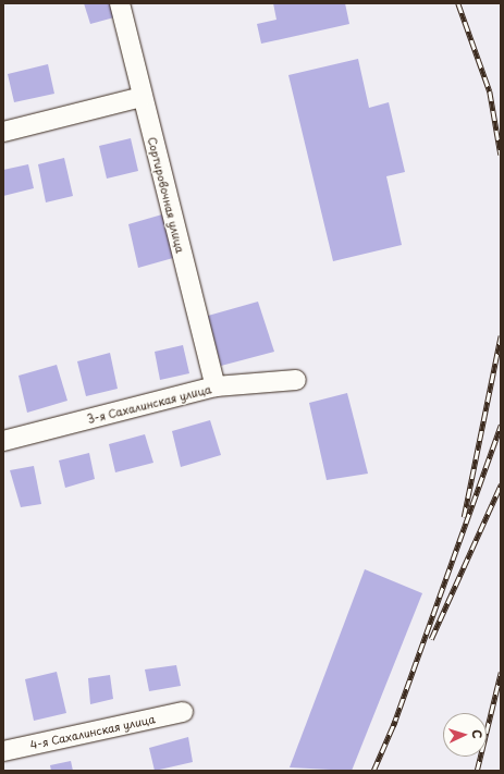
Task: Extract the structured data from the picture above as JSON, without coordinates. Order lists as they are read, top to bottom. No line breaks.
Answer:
{"streets":{"street":["Сортировочная улица","3-я Сахалинская улица","4-я Сахалинская улица"]},"crossings":[["Сортировочная улица","3-я Сахалинская улица"]],"north":"right"}
